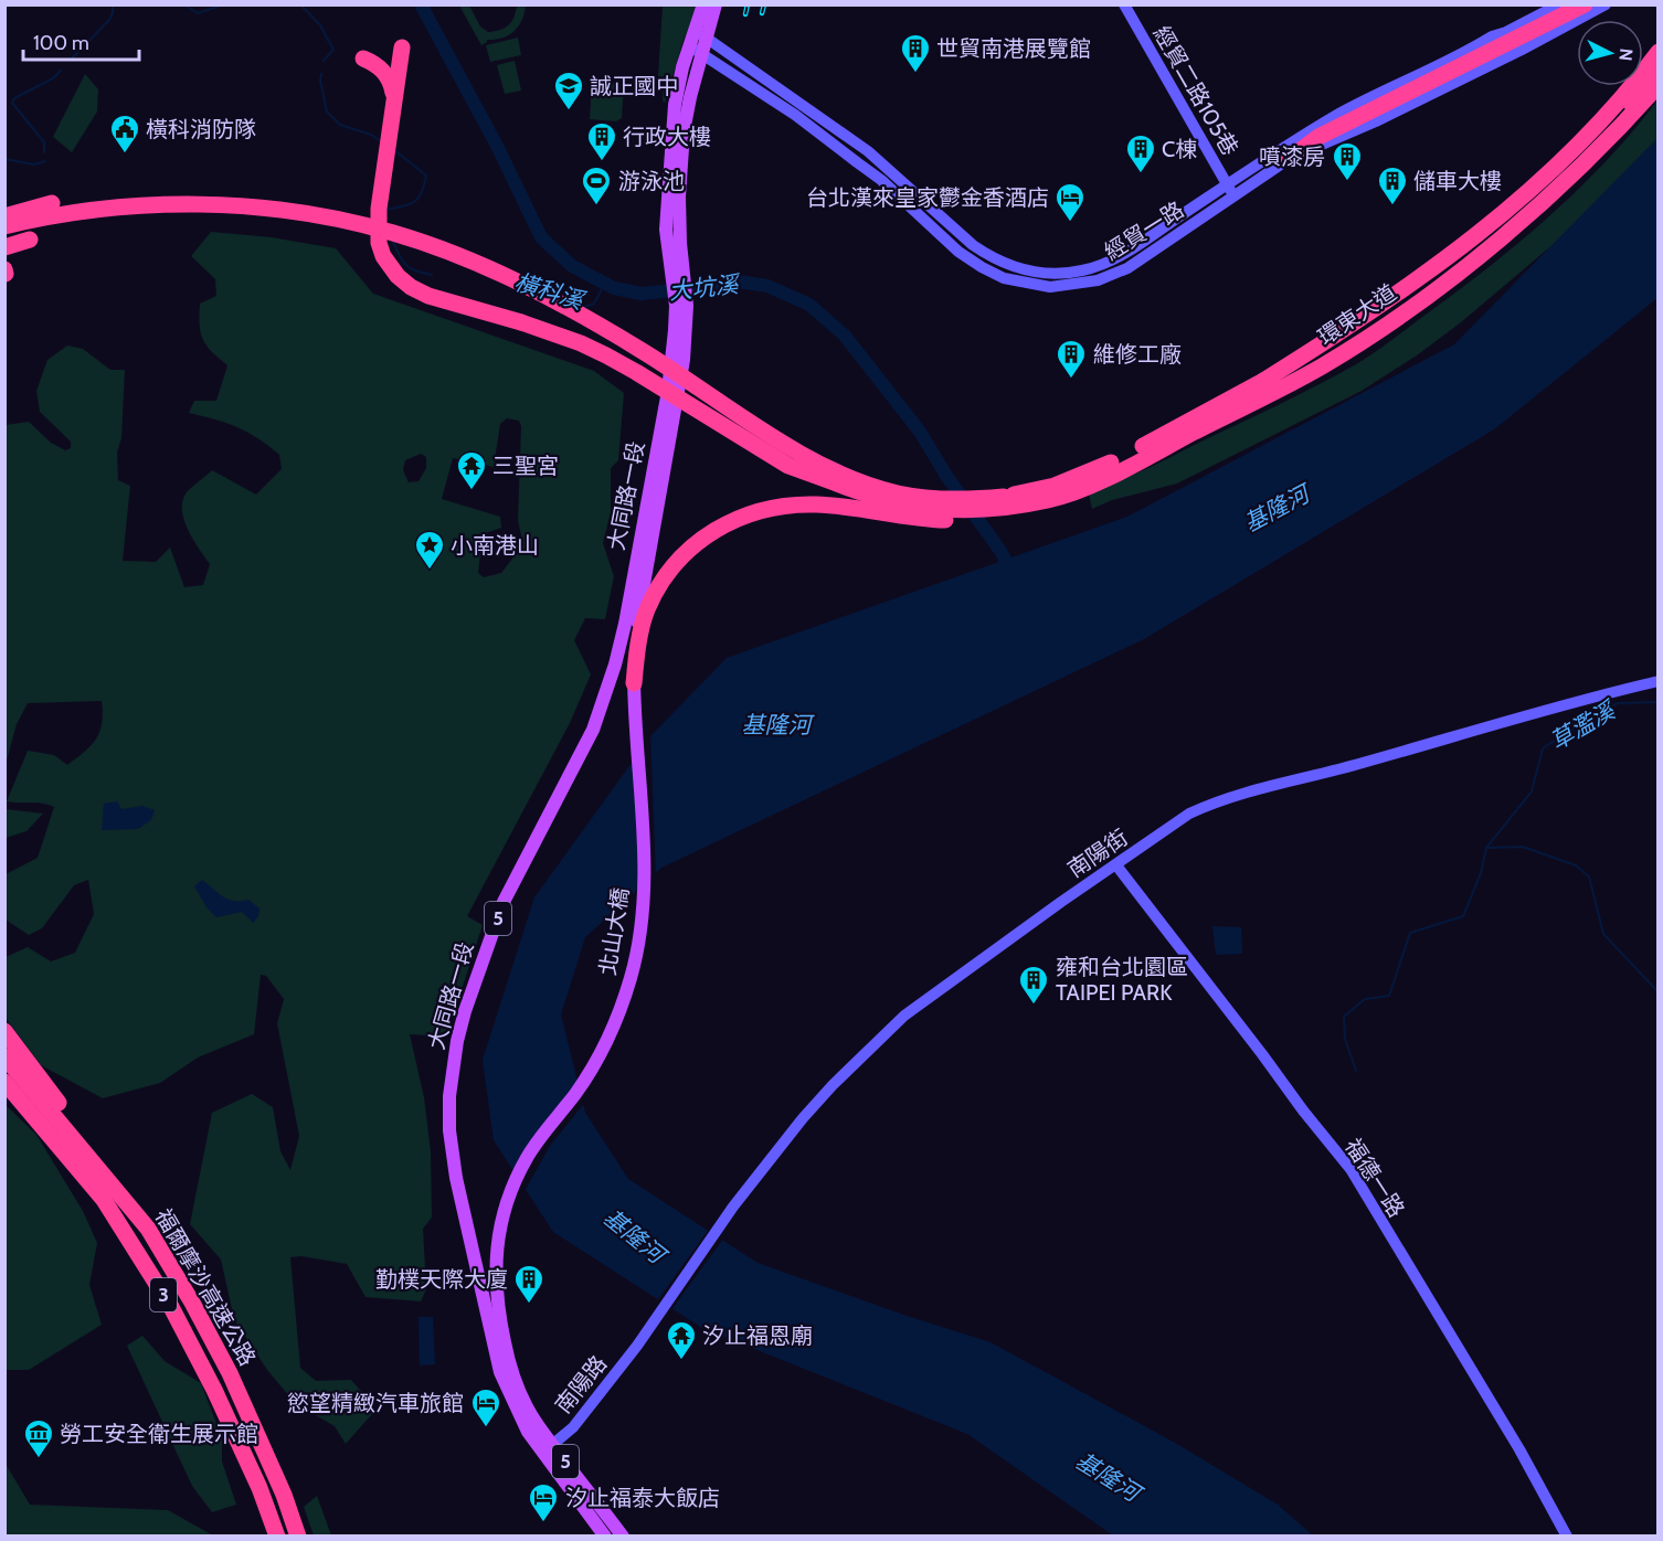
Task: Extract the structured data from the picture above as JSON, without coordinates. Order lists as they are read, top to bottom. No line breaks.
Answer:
{"streets":{"highway":["環東大道","福爾摩沙高速公路","3"],"main road":["大同路一段","5","北山大橋"],"street":["經貿二路105巷","經貿一路","南陽街","福德一路","南陽路"]},"crossings":[["經貿二路105巷","經貿一路"],["經貿一路","5"],["大同路一段","5"],["大同路一段","北山大橋"],["南陽街","福德一路"],["南陽街","南陽路"],["5","北山大橋"],["5","南陽路"],["北山大橋","南陽路"]],"water":["大坑溪","橫科溪","基隆河","草濫溪"],"places":{"building":["世貿南港展覽館","行政大樓","C棟","噴漆房","儲車大樓","維修工廠","雍和台北園區 TAIPEI PARK","勤樸天際大廈"],"school or university":["誠正國中"],"public building":["橫科消防隊"],"sports":["游泳池"],"hotel":["台北漢來皇家鬱金香酒店","慾望精緻汽車旅館","汐止福泰大飯店"],"temple":["三聖宮","汐止福恩廟"],"place":["小南港山"],"museum":["勞工安全衛生展示館"]},"scale_bar":"100 m","north":"right"}
